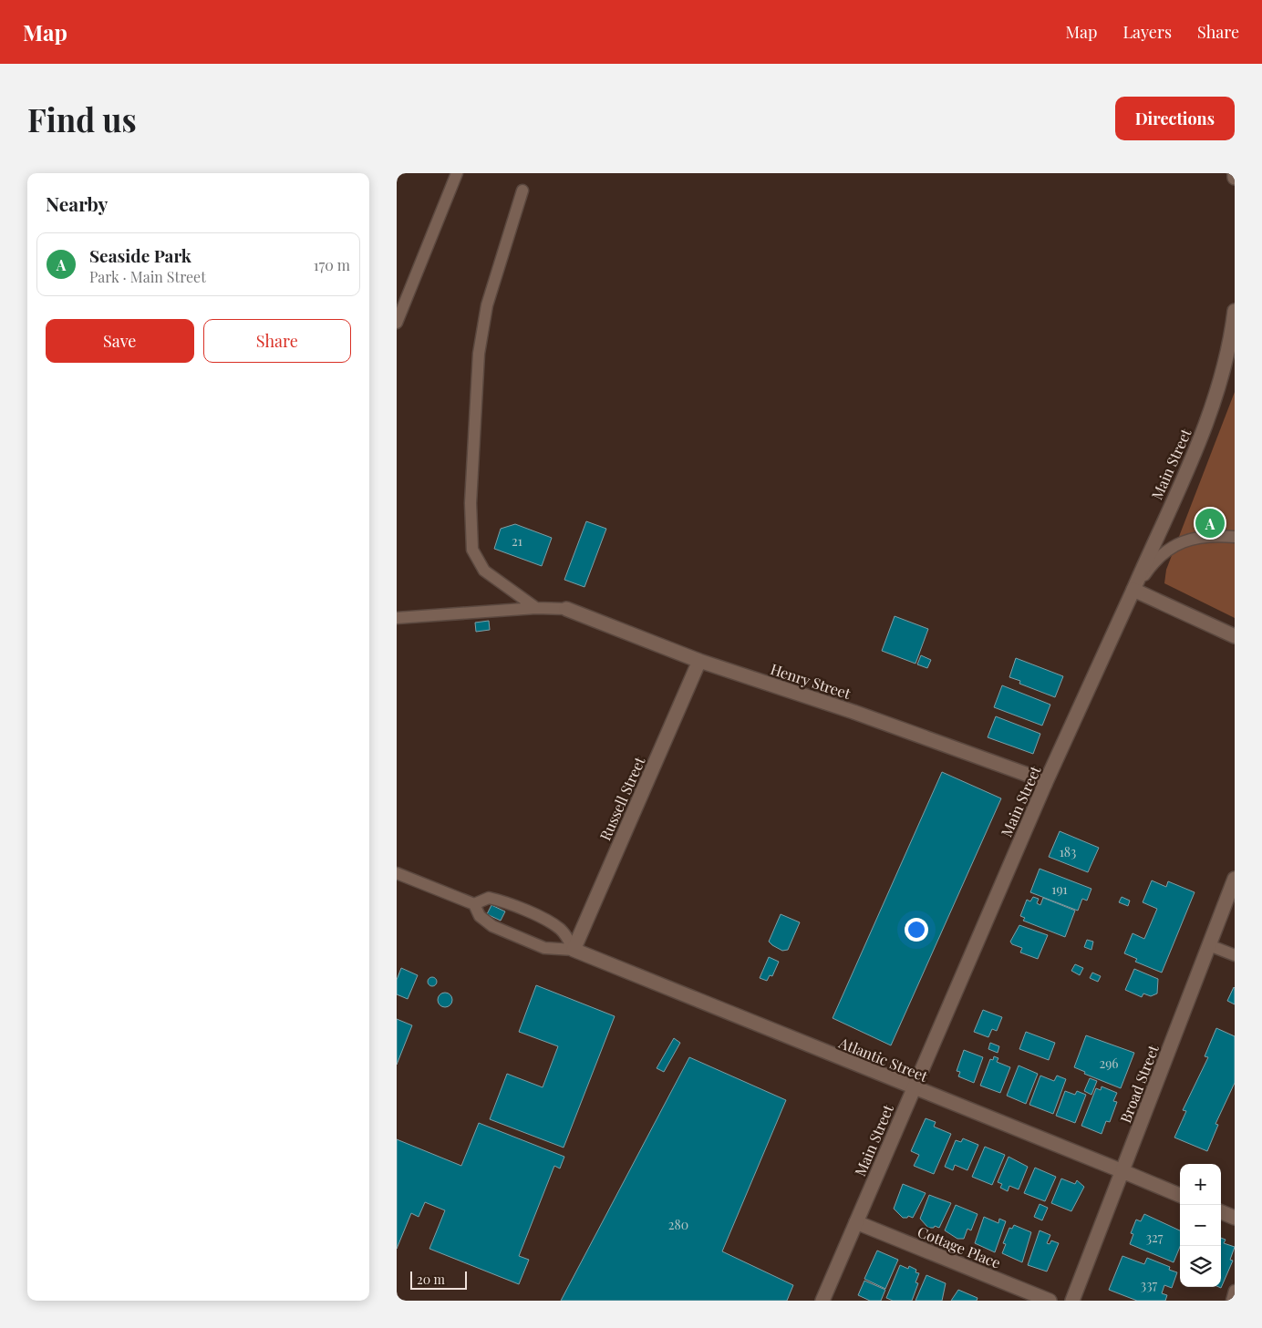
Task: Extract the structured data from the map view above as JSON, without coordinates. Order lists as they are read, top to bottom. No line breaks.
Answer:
{"streets":{"street":["Main Street","Henry Street","Russell Street","Atlantic Street","Broad Street","Cottage Place"]},"crossings":[["Main Street","Henry Street"],["Main Street","Atlantic Street"],["Main Street","Cottage Place"],["Henry Street","Russell Street"],["Russell Street","Atlantic Street"],["Atlantic Street","Broad Street"]],"house_numbers":["21","183","191","296","280","327","337"],"scale_bar":"20 m","page":{"header":"Map","nav":["Map","Layers","Share"],"buttons":["Directions",["Save","Share"]],"title":"Find us","heading":"Nearby","list":[{"mark":"A","name":"Seaside Park","note":"Park · Main Street","value":"170 m"}],"pins":"A","map_buttons":["+","−"],"scale":"20 m"}}
